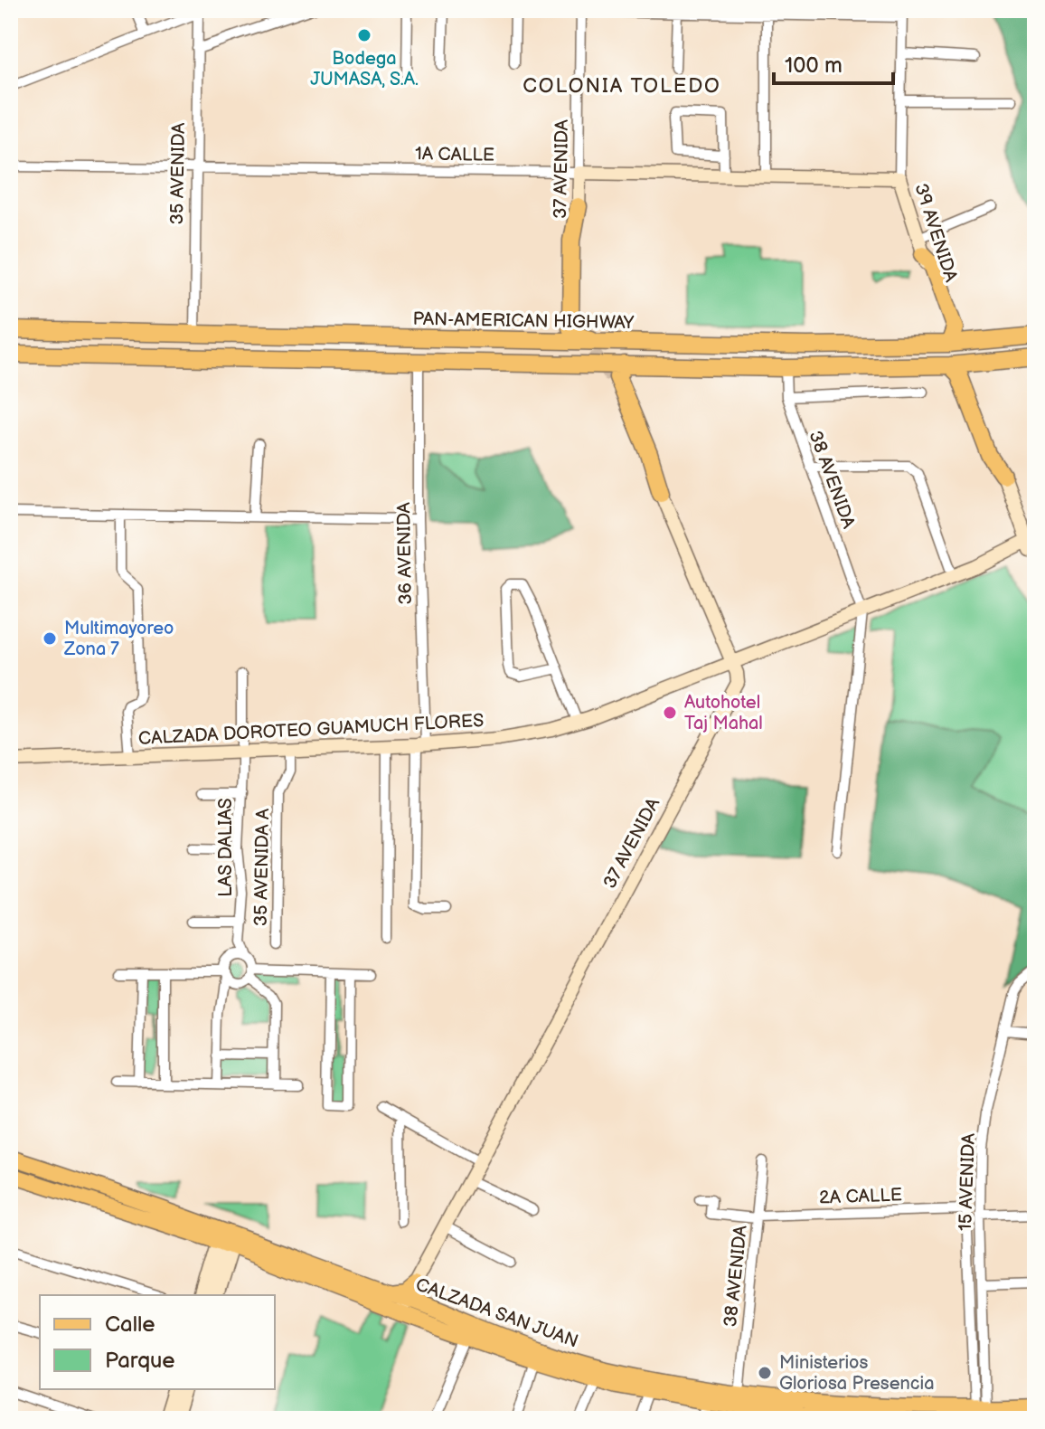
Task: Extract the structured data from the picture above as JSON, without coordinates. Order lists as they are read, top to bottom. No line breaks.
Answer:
{"streets":{"highway":["PAN-AMERICAN HIGHWAY"],"main road":["CALZADA SAN JUAN"],"street":["1A CALLE","37 AVENIDA","35 AVENIDA","39 AVENIDA","38 AVENIDA","36 AVENIDA","CALZADA DOROTEO GUAMUCH FLORES","LAS DALIAS","35 AVENIDA A","15 AVENIDA","2A CALLE"]},"crossings":[["1A CALLE","37 AVENIDA"],["1A CALLE","35 AVENIDA"],["1A CALLE","39 AVENIDA"],["37 AVENIDA","CALZADA DOROTEO GUAMUCH FLORES"],["37 AVENIDA","CALZADA SAN JUAN"],["35 AVENIDA","PAN-AMERICAN HIGHWAY"],["38 AVENIDA","CALZADA DOROTEO GUAMUCH FLORES"],["38 AVENIDA","2A CALLE"],["38 AVENIDA","CALZADA SAN JUAN"],["36 AVENIDA","CALZADA DOROTEO GUAMUCH FLORES"],["CALZADA DOROTEO GUAMUCH FLORES","LAS DALIAS"],["CALZADA DOROTEO GUAMUCH FLORES","35 AVENIDA A"],["15 AVENIDA","2A CALLE"],["15 AVENIDA","CALZADA SAN JUAN"],["2A CALLE","CALZADA SAN JUAN"]],"districts":["COLONIA TOLEDO"],"places":["Bodega JUMASA, S.A.","Multimayoreo Zona 7","Autohotel Taj Mahal","Ministerios Gloriosa Presencia"],"legend":["Calle","Parque"],"scale_bar":"100 m"}
